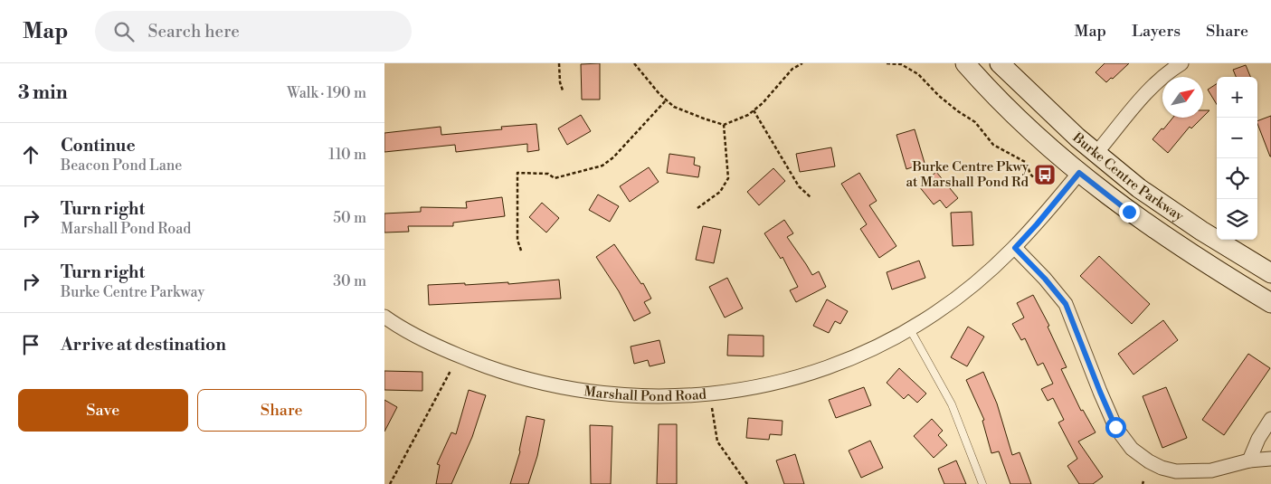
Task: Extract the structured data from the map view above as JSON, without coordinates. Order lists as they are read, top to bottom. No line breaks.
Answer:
{"streets":{"main road":["Burke Centre Parkway"],"street":["Marshall Pond Road"]},"crossings":[["Burke Centre Parkway","Marshall Pond Road"]],"places":{"bus stop":["Burke Centre Pkwy at Marshall Pond Rd"]},"north":"top right","page":{"header":"Map","search":"Search here","nav":["Map","Layers","Share"],"heading":["3 min","Walk · 190 m"],"map_buttons":["+","−"],"list":[["Continue","Beacon Pond Lane","110 m"],["Turn right","Marshall Pond Road","50 m"],["Turn right","Burke Centre Parkway","30 m"],"Arrive at destination"],"buttons":["Save","Share"]}}
